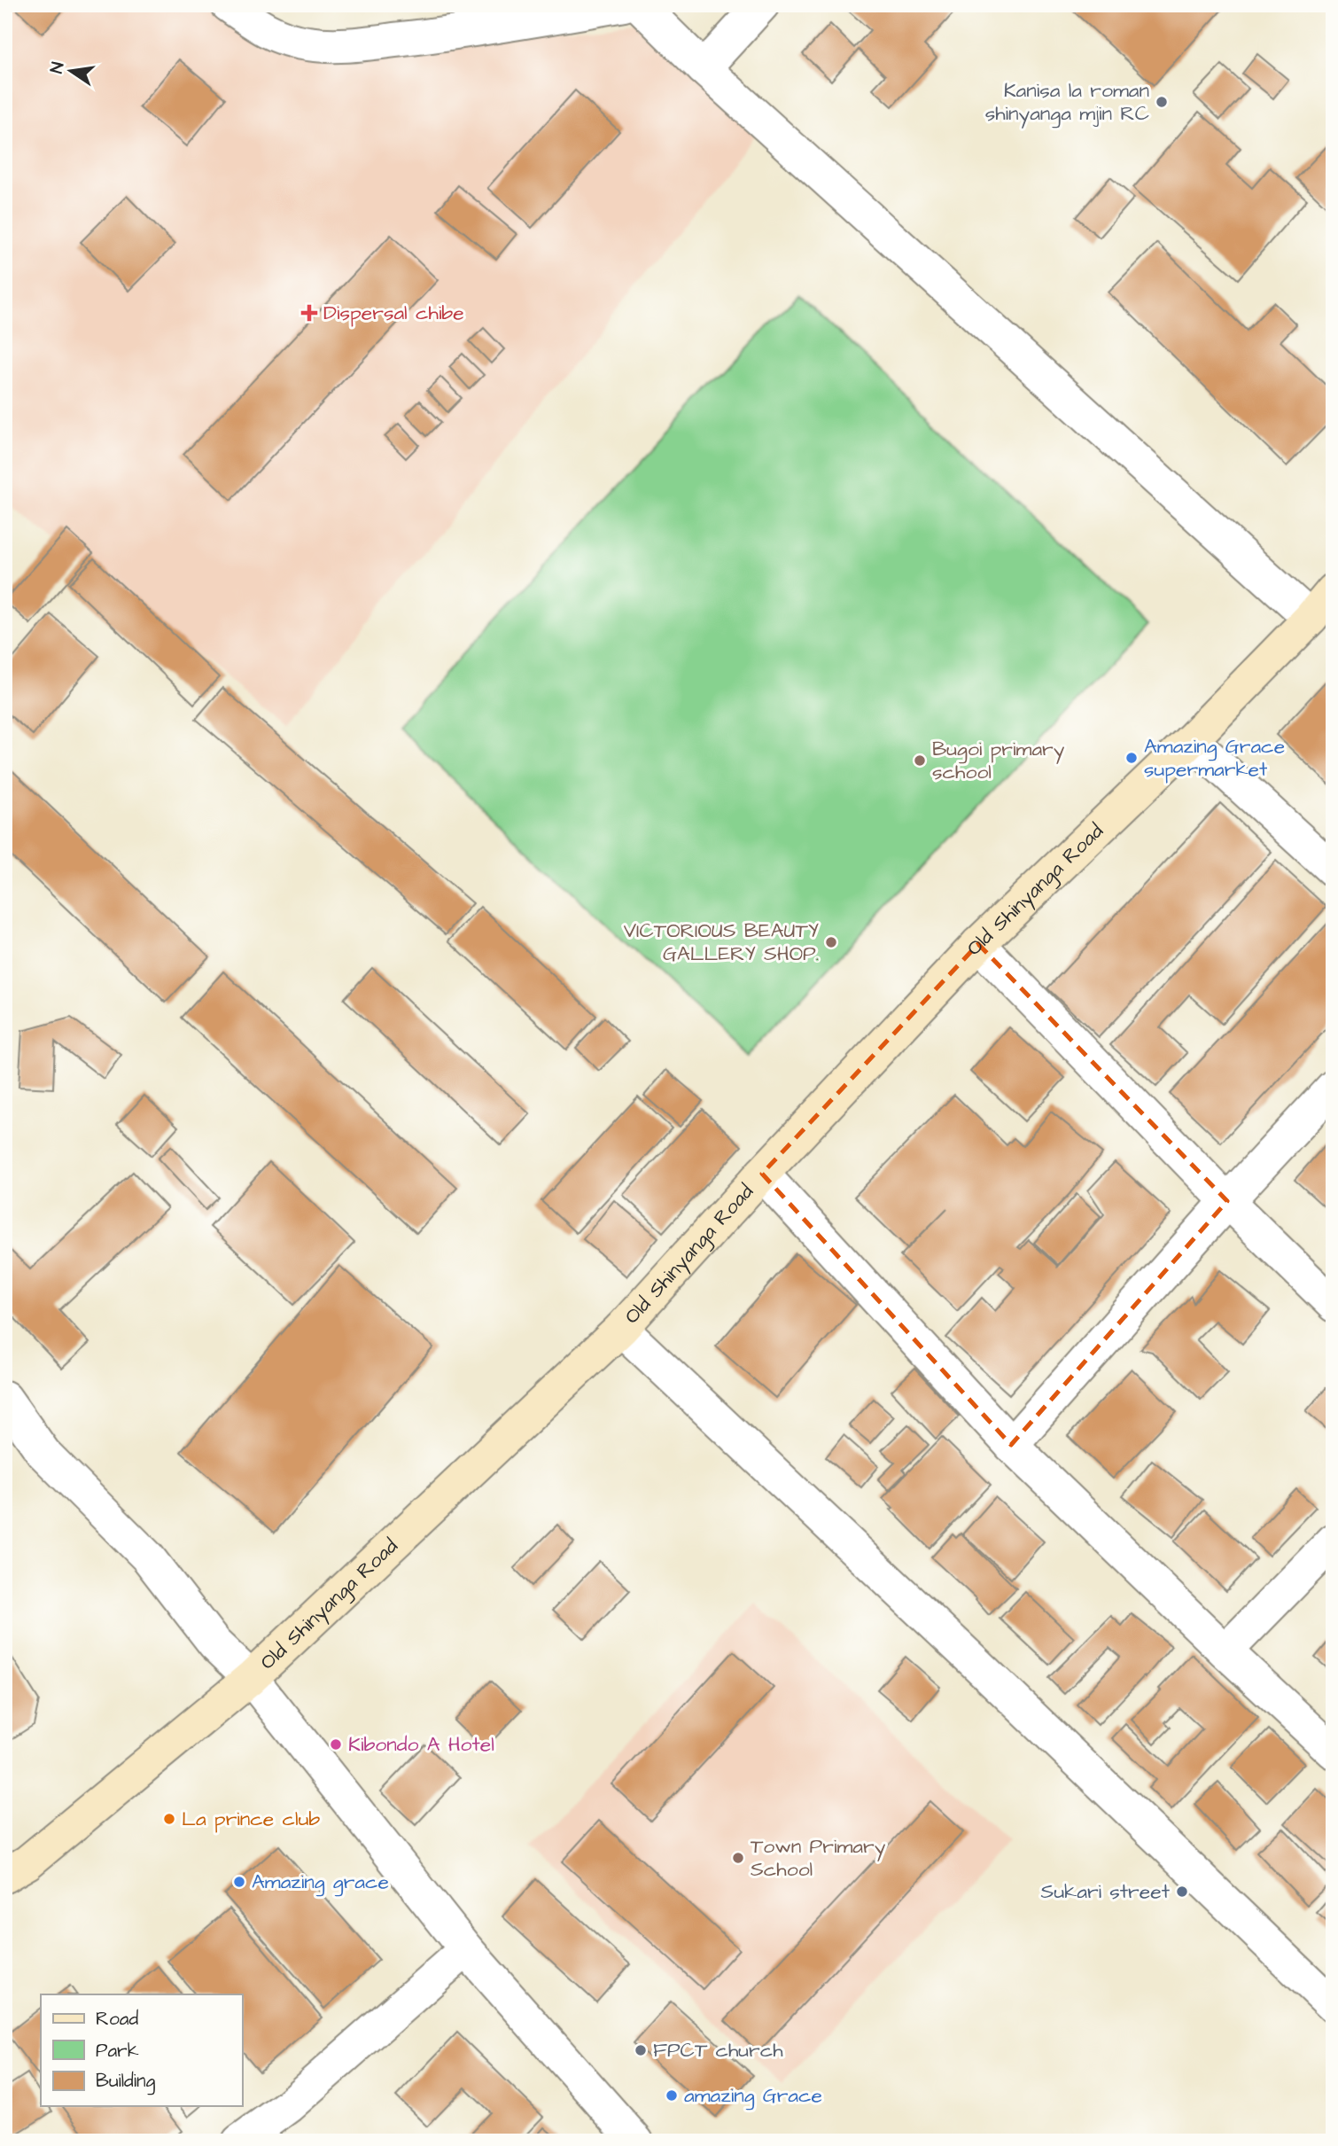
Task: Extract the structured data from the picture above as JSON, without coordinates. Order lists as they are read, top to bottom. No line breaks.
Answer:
{"streets":{"main road":["Old Shinyanga Road"]},"places":{"other":["Kanisa la roman shinyanga mjin RC","Amazing Grace supermarket","Bugoi primary school","VICTORIOUS BEAUTY GALLERY SHOP.","Kibondo A Hotel","La prince club","Town Primary School","Amazing grace","Sukari street","FPCT church","amazing Grace"],"health":["Dispersal chibe"]},"legend":["Road","Park","Building"],"north":"left"}
